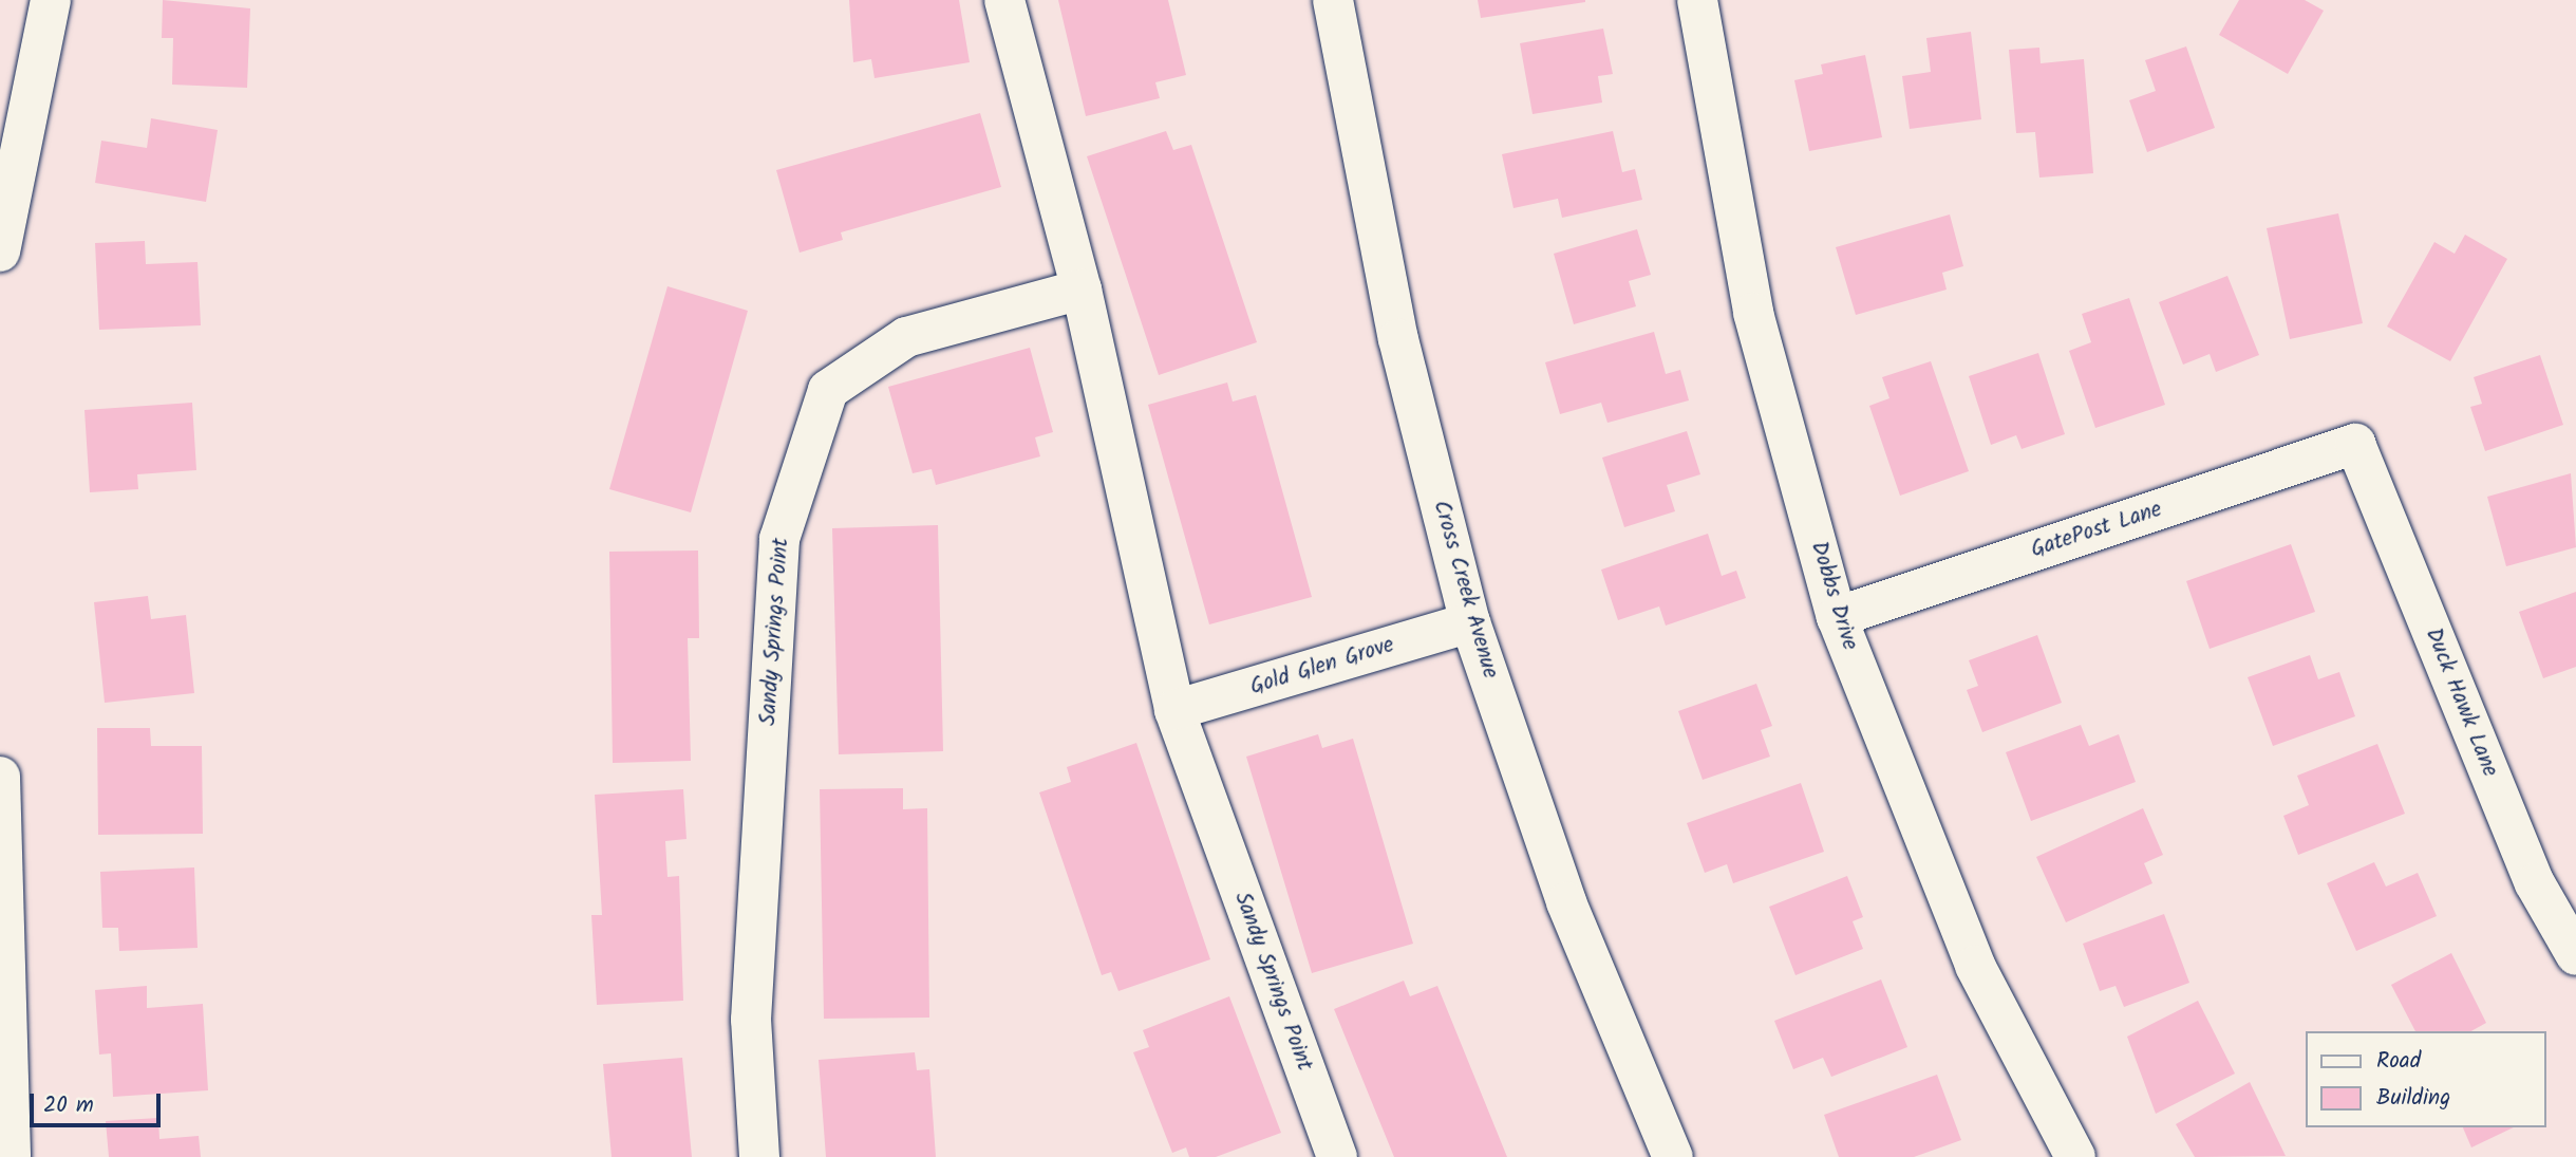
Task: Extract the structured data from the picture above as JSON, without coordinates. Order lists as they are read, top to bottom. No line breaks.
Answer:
{"streets":{"street":["GatePost Lane","Cross Creek Avenue","Dobbs Drive","Sandy Springs Point","Gold Glen Grove","Duck Hawk Lane"]},"crossings":[["GatePost Lane","Dobbs Drive"],["GatePost Lane","Duck Hawk Lane"],["Cross Creek Avenue","Gold Glen Grove"],["Sandy Springs Point","Gold Glen Grove"]],"legend":["Road","Building"],"scale_bar":"20 m"}
